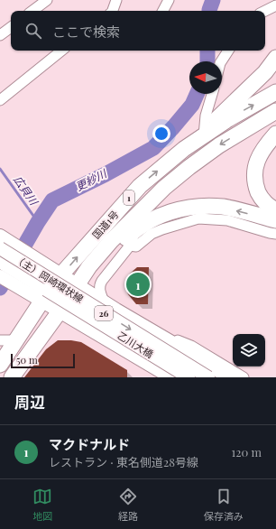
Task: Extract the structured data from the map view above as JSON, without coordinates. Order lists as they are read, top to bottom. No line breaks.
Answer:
{"streets":{"highway":["1","国道1号"],"main road":["（主）岡崎環状線","26","乙川大橋"]},"crossings":[["国道1号","（主）岡崎環状線"],["国道1号","26"],["国道1号","乙川大橋"],["（主）岡崎環状線","26"],["（主）岡崎環状線","乙川大橋"],["26","乙川大橋"]],"water":["更紗川","広貝川"],"scale_bar":"50 m","north":"left","page":{"search":"ここで検索","pins":"1","scale":"50 m","heading":"周辺","list":[{"mark":"1","name":"マクドナルド","note":"レストラン · 東名側道28号線","value":"120 m"}],"nav":["地図","経路","保存済み"]}}
